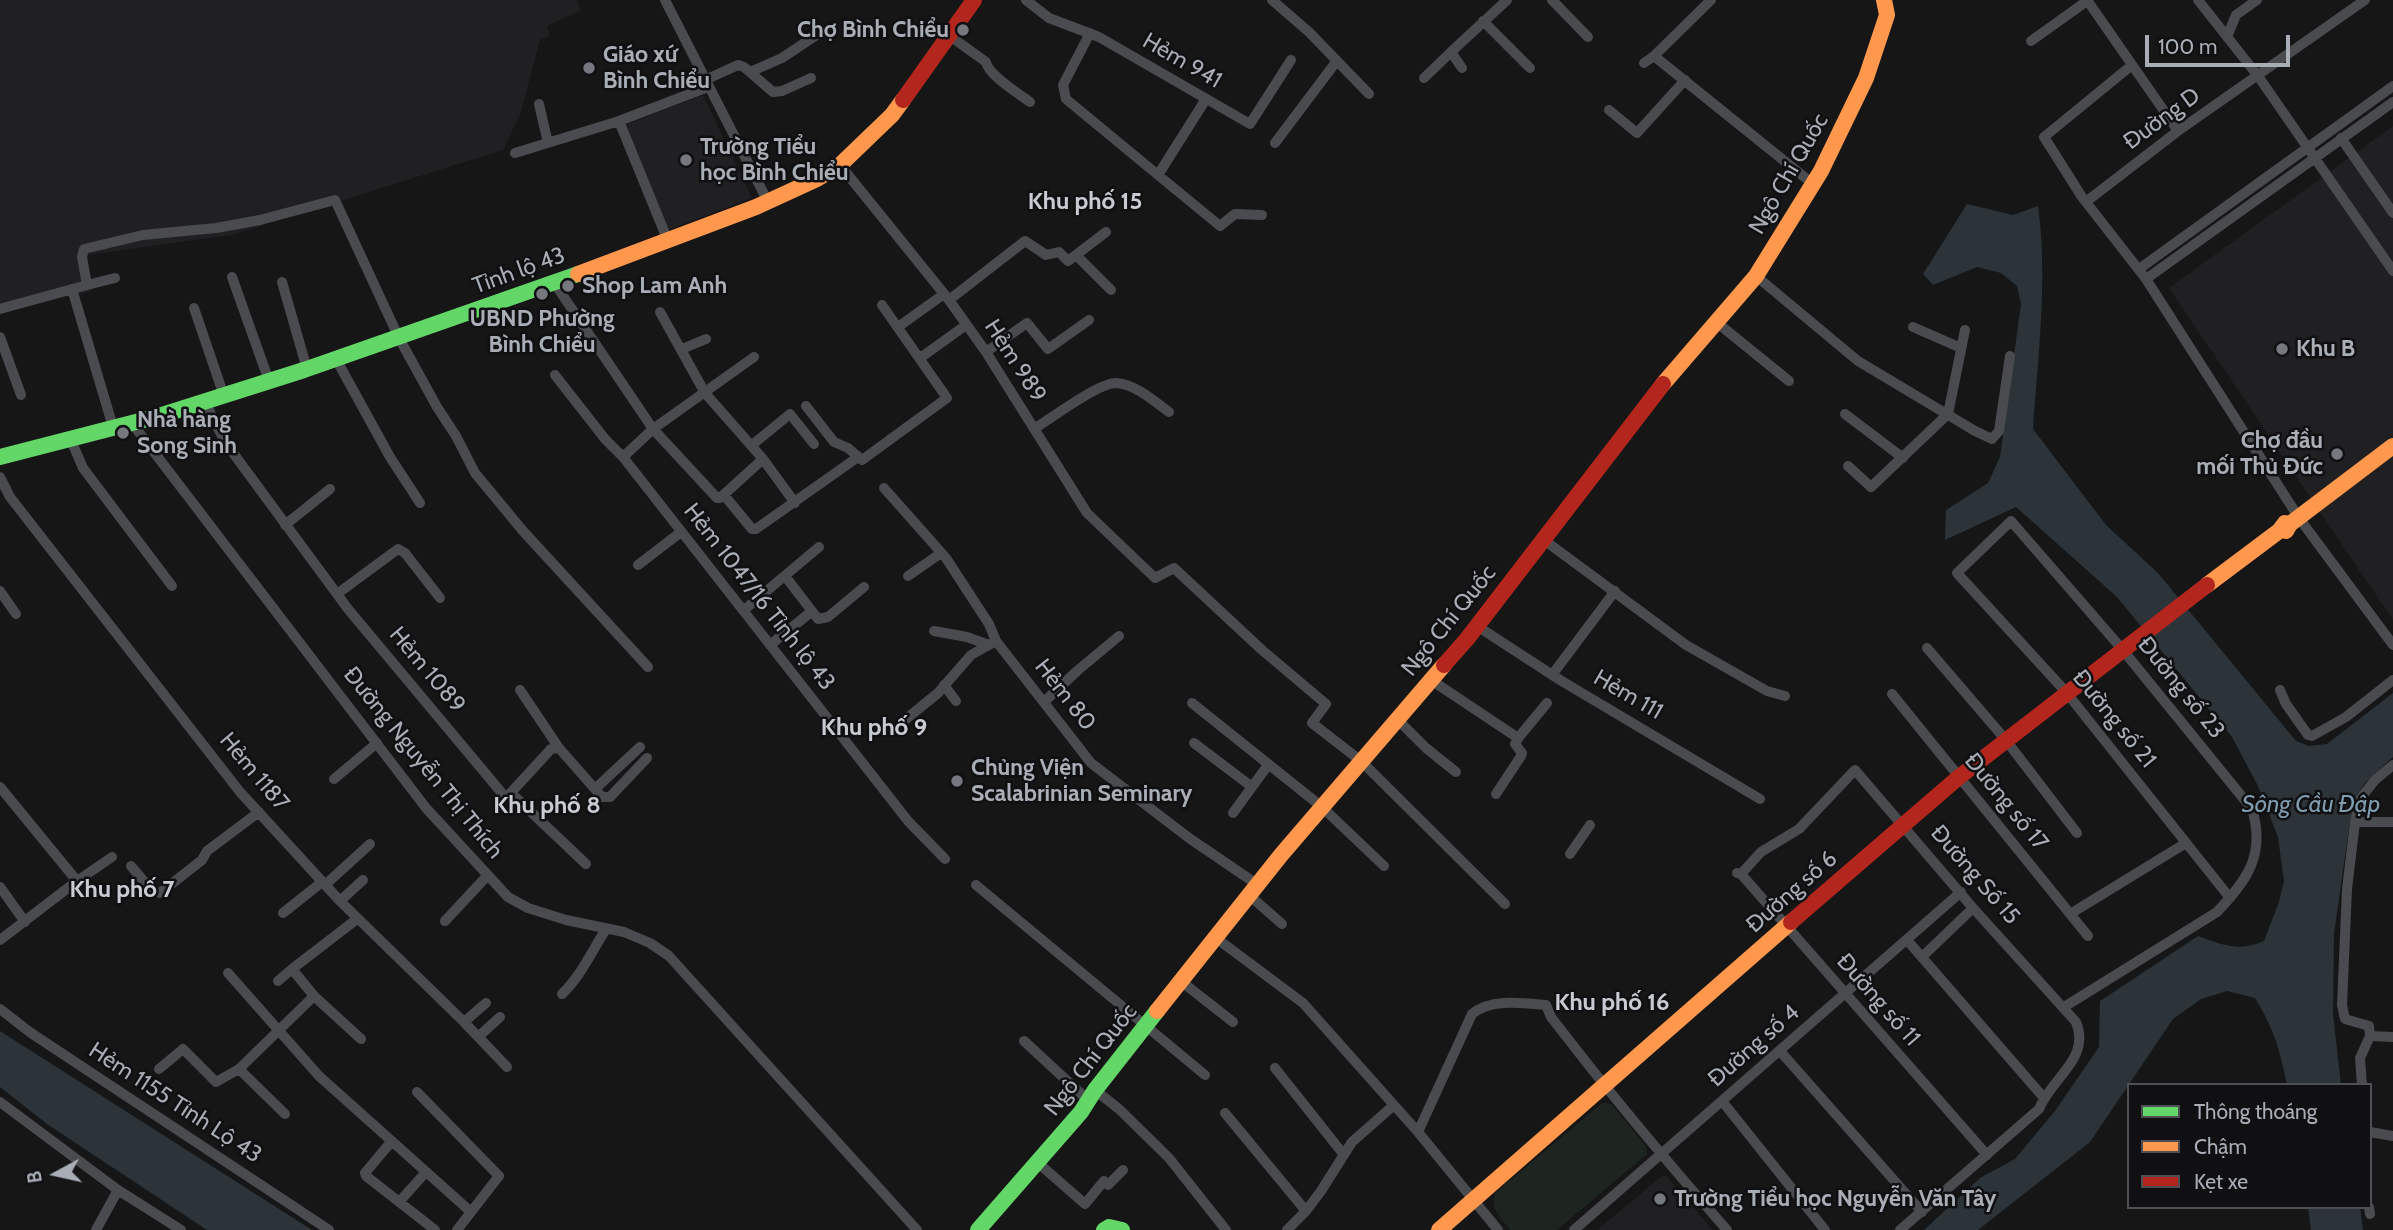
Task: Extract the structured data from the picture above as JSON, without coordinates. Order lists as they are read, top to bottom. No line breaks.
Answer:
{"streets":{"main road":["Ngô Chí Quốc","Tỉnh lộ 43","Đường số 6"],"street":["Hẻm 941","Đường D","Hẻm 989","Hẻm 1047/16 Tỉnh lộ 43","Hẻm 1089","Đường số 23","Hẻm 80","Hẻm 111","Đường số 21","Đường Nguyễn Thị Thích","Hẻm 1187","Đường số 17","Đường Số 15","Đường số 11","Đường số 4","Hẻm 1155 Tỉnh Lộ 43"]},"crossings":[["Ngô Chí Quốc","Hẻm 989"],["Ngô Chí Quốc","Hẻm 80"],["Ngô Chí Quốc","Hẻm 111"],["Tỉnh lộ 43","Hẻm 989"],["Tỉnh lộ 43","Hẻm 1089"],["Tỉnh lộ 43","Đường Nguyễn Thị Thích"],["Đường số 23","Đường số 21"],["Đường số 23","Đường Số 15"],["Đường số 23","Đường số 6"],["Đường số 21","Đường số 6"],["Đường số 17","Đường số 6"],["Đường Số 15","Đường số 6"],["Đường Số 15","Đường số 11"],["Đường Số 15","Đường số 4"],["Đường số 6","Đường số 11"],["Đường số 11","Đường số 4"]],"districts":["Khu phố 15","Khu phố 9","Khu phố 8","Khu phố 7","Khu phố 16"],"water":["Sông Cầu Đập"],"places":["Chợ Bình Chiểu","Giáo xứ Bình Chiểu","Trường Tiểu học Bình Chiểu","Shop Lam Anh","UBND Phường Bình Chiểu","Khu B","Nhà hàng Song Sinh","Chợ đầu mối Thủ Đức","Chủng Viện Scalabrinian Seminary","Trường Tiểu học Nguyễn Văn Tây"],"legend":["Thông thoáng","Chậm","Kẹt xe"],"scale_bar":"100 m","north":"left"}
